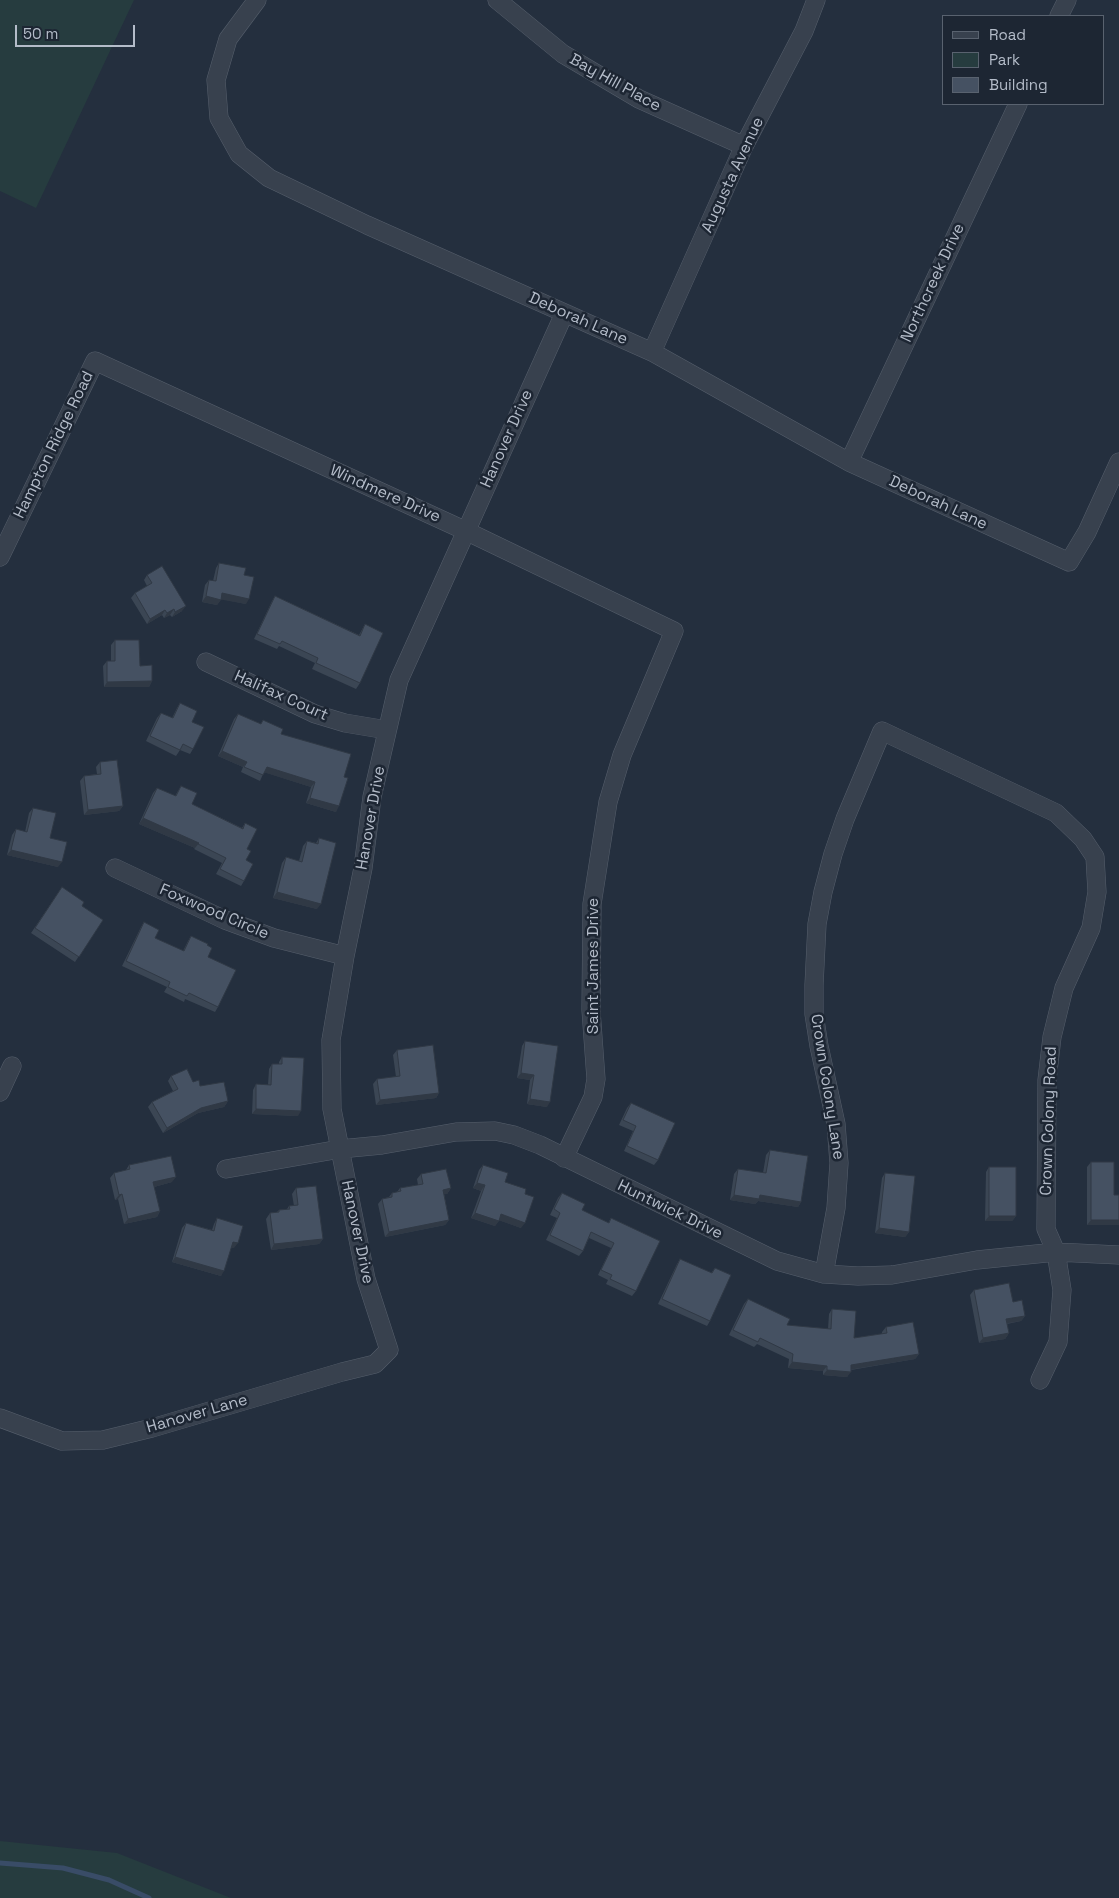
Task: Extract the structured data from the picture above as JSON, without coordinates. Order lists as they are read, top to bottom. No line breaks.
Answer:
{"streets":{"street":["Bay Hill Place","Augusta Avenue","Northcreek Drive","Deborah Lane","Hanover Drive","Hampton Ridge Road","Windmere Drive","Halifax Court","Foxwood Circle","Saint James Drive","Crown Colony Lane","Crown Colony Road","Huntwick Drive","Hanover Lane"]},"crossings":[["Bay Hill Place","Augusta Avenue"],["Augusta Avenue","Deborah Lane"],["Northcreek Drive","Deborah Lane"],["Deborah Lane","Hanover Drive"],["Hanover Drive","Windmere Drive"],["Hanover Drive","Halifax Court"],["Hanover Drive","Foxwood Circle"],["Hanover Drive","Huntwick Drive"],["Hanover Drive","Hanover Lane"],["Hampton Ridge Road","Windmere Drive"],["Windmere Drive","Saint James Drive"],["Saint James Drive","Huntwick Drive"],["Crown Colony Lane","Crown Colony Road"],["Crown Colony Lane","Huntwick Drive"],["Crown Colony Road","Huntwick Drive"]],"legend":["Road","Park","Building"],"scale_bar":"50 m"}
